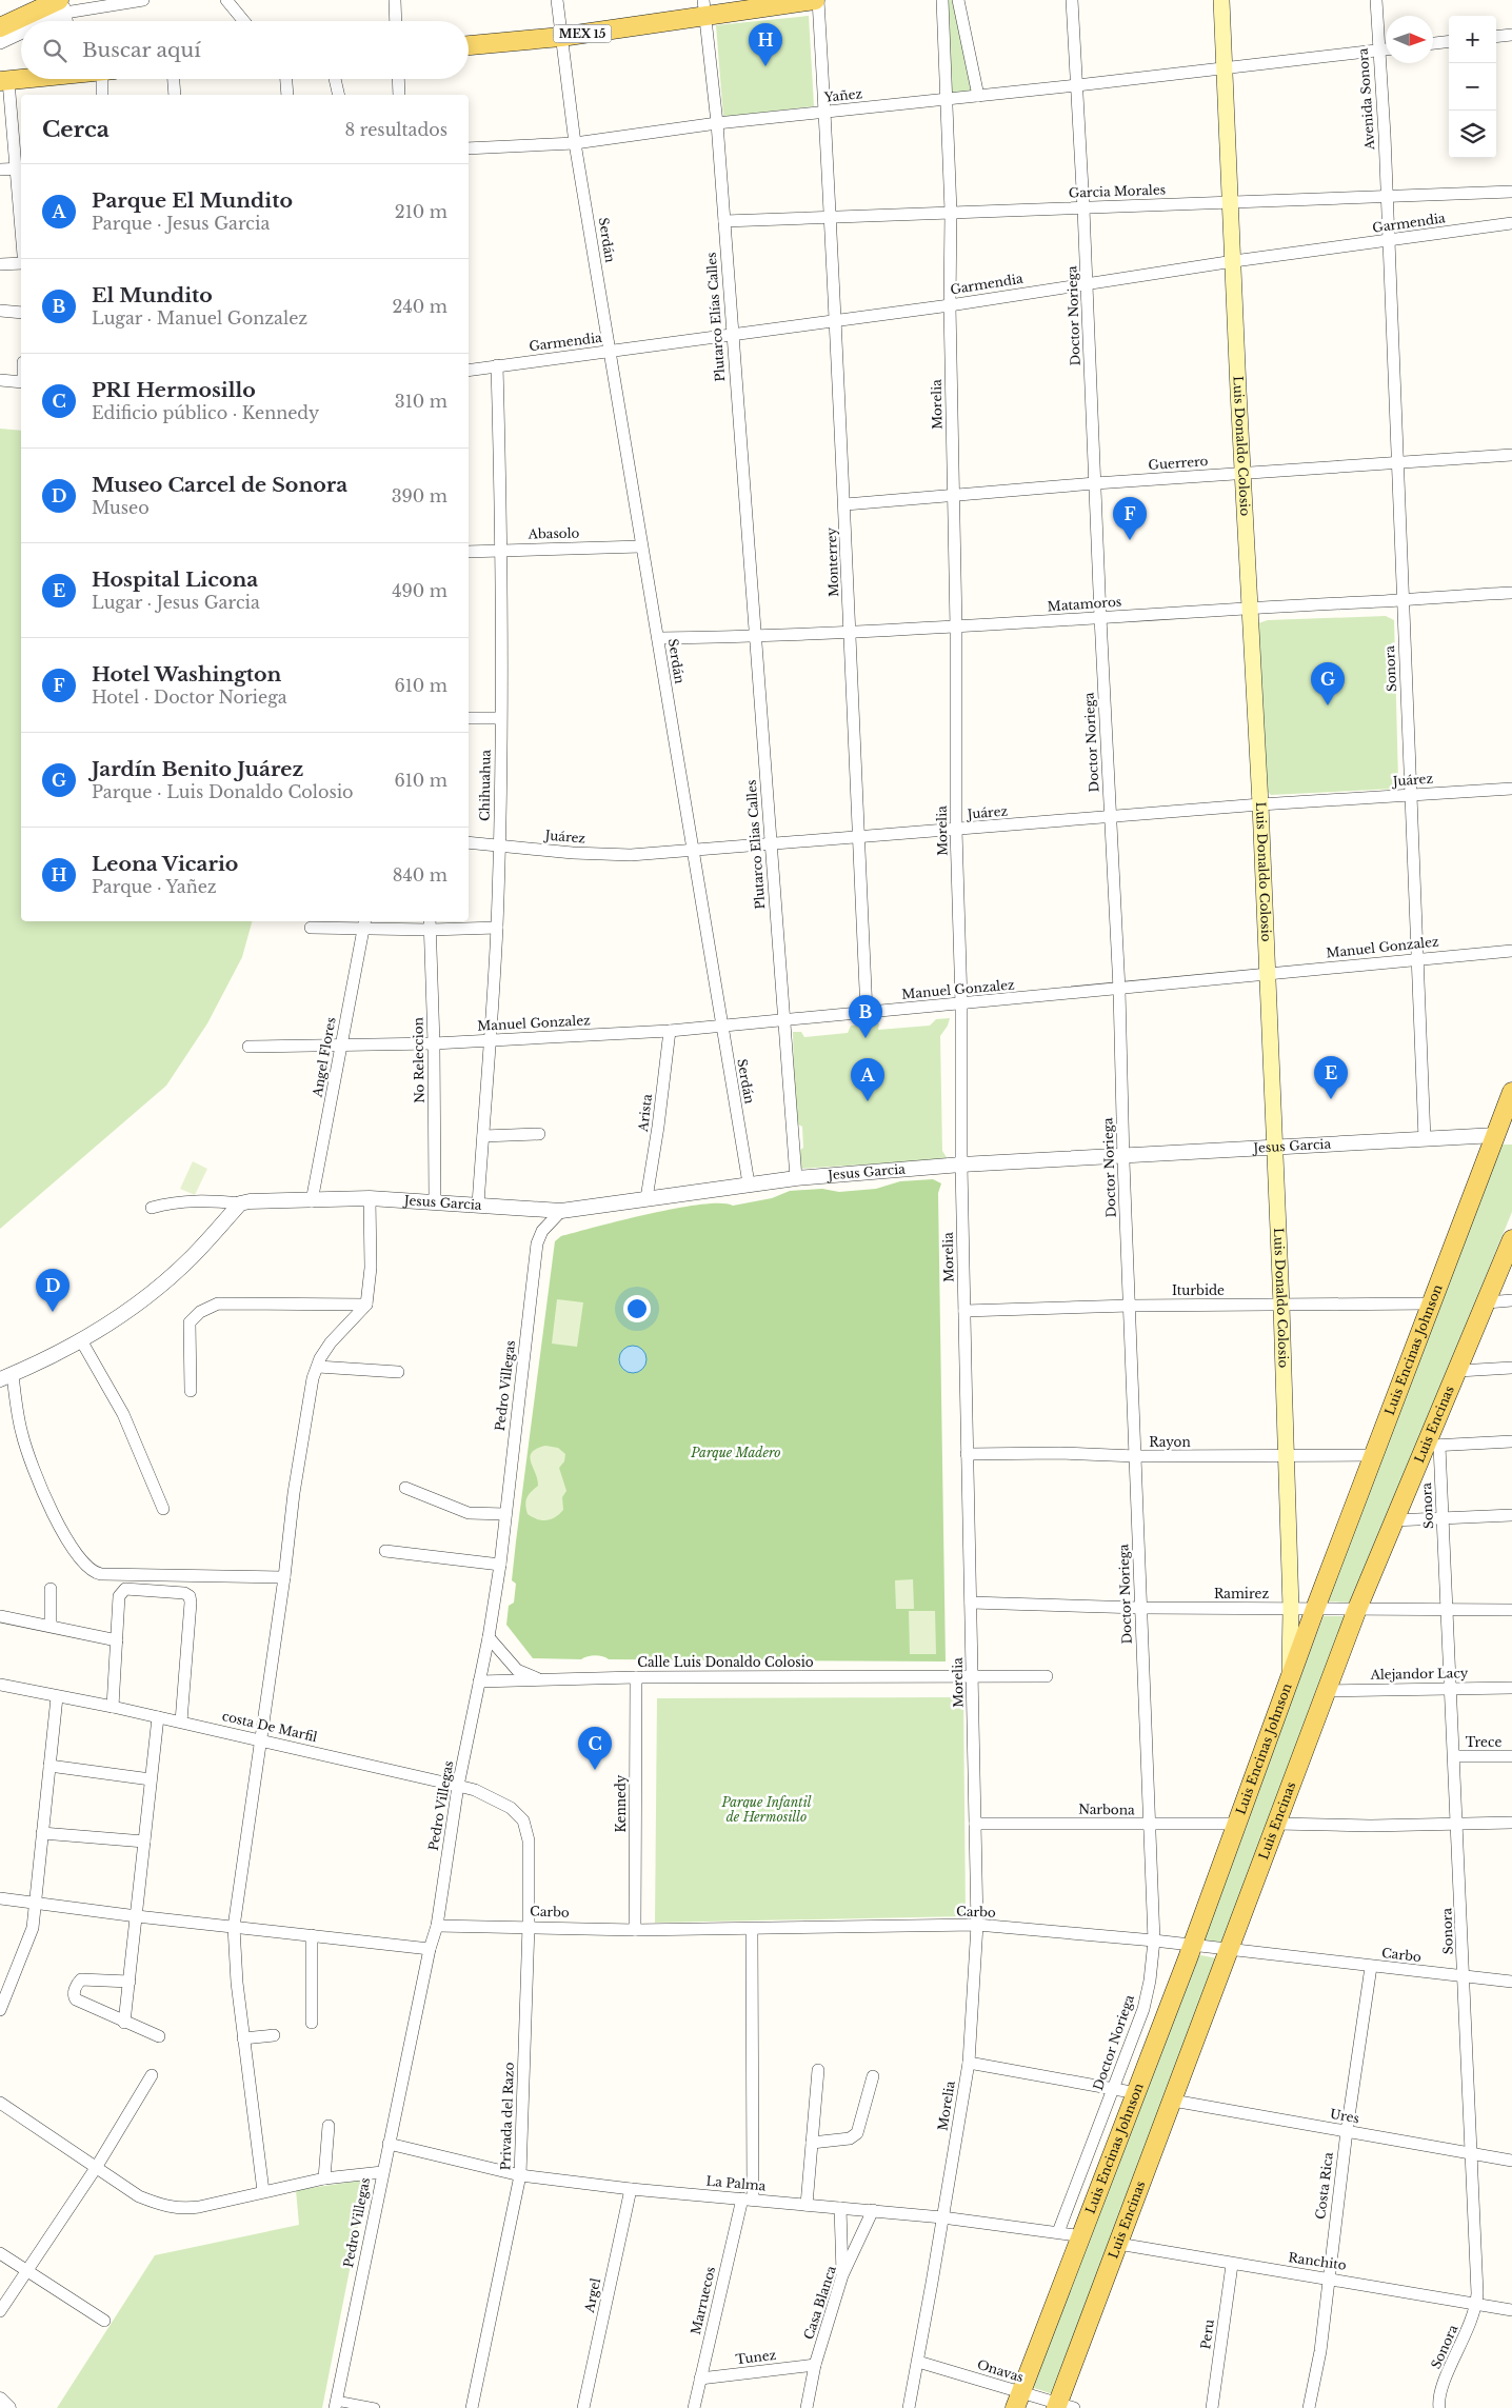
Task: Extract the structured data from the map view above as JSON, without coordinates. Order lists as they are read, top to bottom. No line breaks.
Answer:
{"streets":{"main road":["MEX 15","Luis Donaldo Colosio","Luis Encinas Johnson","Luis Encinas"],"street":["Yañez","Avenida Sonora","Garcia Morales","Garmendia","Serdán","Doctor Noriega","Plutarco Elías Calles","Morelia","Guerrero","Abasolo","Monterrey","Matamoros","Sonora","Juárez","Chihuahua","Plutarco Elias Calles","Manuel Gonzalez","Angel Flores","No Releccion","Arista","Jesus Garcia","Iturbide","Pedro Villegas","Rayon","Ramirez","Calle Luis Donaldo Colosio","Alejandor Lacy","costa De Marfil","Trece","Kennedy","Narbona","Carbo","Privada del Razo","Ures","La Palma","Costa Rica","Ranchito","Argel","Marruecos","Casa Blanca","Peru","Tunez","Onavas"]},"crossings":[["MEX 15","Serdán"],["MEX 15","Plutarco Elías Calles"],["MEX 15","Monterrey"],["Yañez","Avenida Sonora"],["Yañez","Serdán"],["Yañez","Doctor Noriega"],["Yañez","Plutarco Elías Calles"],["Yañez","Morelia"],["Yañez","Luis Donaldo Colosio"],["Yañez","Monterrey"],["Avenida Sonora","Garcia Morales"],["Avenida Sonora","Sonora"],["Garcia Morales","Doctor Noriega"],["Garcia Morales","Plutarco Elías Calles"],["Garcia Morales","Morelia"],["Garcia Morales","Luis Donaldo Colosio"],["Garcia Morales","Monterrey"],["Garcia Morales","Sonora"],["Garmendia","Serdán"],["Garmendia","Doctor Noriega"],["Garmendia","Plutarco Elías Calles"],["Garmendia","Morelia"],["Garmendia","Luis Donaldo Colosio"],["Garmendia","Monterrey"],["Garmendia","Sonora"],["Garmendia","Chihuahua"],["Serdán","Abasolo"],["Serdán","Matamoros"],["Serdán","Juárez"],["Serdán","Manuel Gonzalez"],["Serdán","Jesus Garcia"],["Doctor Noriega","Guerrero"],["Doctor Noriega","Matamoros"],["Doctor Noriega","Juárez"],["Doctor Noriega","Manuel Gonzalez"],["Doctor Noriega","Jesus Garcia"],["Doctor Noriega","Iturbide"],["Doctor Noriega","Rayon"],["Doctor Noriega","Ramirez"],["Doctor Noriega","Narbona"],["Doctor Noriega","Carbo"],["Doctor Noriega","La Palma"],["Plutarco Elías Calles","Plutarco Elias Calles"],["Morelia","Guerrero"],["Morelia","Matamoros"],["Morelia","Juárez"],["Morelia","Manuel Gonzalez"],["Morelia","Jesus Garcia"],["Morelia","Iturbide"],["Morelia","Rayon"],["Morelia","Ramirez"],["Morelia","Calle Luis Donaldo Colosio"],["Morelia","Narbona"],["Morelia","Carbo"],["Morelia","La Palma"],["Morelia","Onavas"],["Luis Donaldo Colosio","Guerrero"],["Luis Donaldo Colosio","Matamoros"],["Luis Donaldo Colosio","Juárez"],["Luis Donaldo Colosio","Manuel Gonzalez"],["Luis Donaldo Colosio","Jesus Garcia"],["Luis Donaldo Colosio","Iturbide"],["Luis Donaldo Colosio","Luis Encinas Johnson"],["Luis Donaldo Colosio","Rayon"],["Luis Donaldo Colosio","Ramirez"],["Guerrero","Monterrey"],["Guerrero","Sonora"],["Abasolo","Chihuahua"],["Monterrey","Matamoros"],["Monterrey","Juárez"],["Monterrey","Manuel Gonzalez"],["Matamoros","Sonora"],["Matamoros","Plutarco Elias Calles"],["Sonora","Juárez"],["Sonora","Manuel Gonzalez"],["Sonora","Jesus Garcia"],["Sonora","Luis Encinas"],["Sonora","Ramirez"],["Sonora","Alejandor Lacy"],["Sonora","Trece"],["Sonora","Carbo"],["Sonora","Ures"],["Sonora","Ranchito"],["Juárez","Chihuahua"],["Juárez","Plutarco Elias Calles"],["Chihuahua","Manuel Gonzalez"],["Chihuahua","Jesus Garcia"],["Plutarco Elias Calles","Manuel Gonzalez"],["Plutarco Elias Calles","Jesus Garcia"],["Manuel Gonzalez","Angel Flores"],["Manuel Gonzalez","No Releccion"],["Manuel Gonzalez","Arista"],["Angel Flores","Jesus Garcia"],["No Releccion","Jesus Garcia"],["Arista","Jesus Garcia"],["Jesus Garcia","Luis Encinas Johnson"],["Jesus Garcia","Pedro Villegas"],["Iturbide","Luis Encinas Johnson"],["Luis Encinas Johnson","Rayon"],["Luis Encinas Johnson","Ramirez"],["Luis Encinas Johnson","Narbona"],["Luis Encinas Johnson","Carbo"],["Luis Encinas Johnson","La Palma"],["Luis Encinas Johnson","Onavas"],["Pedro Villegas","Calle Luis Donaldo Colosio"],["Pedro Villegas","costa De Marfil"],["Pedro Villegas","Carbo"],["Pedro Villegas","La Palma"],["Luis Encinas","Ramirez"],["Luis Encinas","Alejandor Lacy"],["Luis Encinas","Carbo"],["Luis Encinas","Ures"],["Luis Encinas","Ranchito"],["Luis Encinas","Onavas"],["Calle Luis Donaldo Colosio","Kennedy"],["costa De Marfil","Privada del Razo"],["Kennedy","Carbo"],["Carbo","Privada del Razo"],["Carbo","Costa Rica"],["Carbo","Marruecos"],["Privada del Razo","La Palma"],["Ures","Costa Rica"],["La Palma","Argel"],["La Palma","Marruecos"],["La Palma","Casa Blanca"],["Costa Rica","Ranchito"],["Ranchito","Peru"],["Marruecos","Tunez"],["Casa Blanca","Tunez"]],"parks":["Parque Madero","Parque Infantil de Hermosillo"],"north":"right","page":{"map_buttons":["+","−"],"search":"Buscar aquí","pins":["H","F","G","B","E","A","D","C"],"heading":["Cerca","8 resultados"],"list":[{"mark":"A","name":"Parque El Mundito","note":"Parque · Jesus Garcia","value":"210 m"},{"mark":"B","name":"El Mundito","note":"Lugar · Manuel Gonzalez","value":"240 m"},{"mark":"C","name":"PRI Hermosillo","note":"Edificio público · Kennedy","value":"310 m"},{"mark":"D","name":"Museo Carcel de Sonora","note":"Museo","value":"390 m"},{"mark":"E","name":"Hospital Licona","note":"Lugar · Jesus Garcia","value":"490 m"},{"mark":"F","name":"Hotel Washington","note":"Hotel · Doctor Noriega","value":"610 m"},{"mark":"G","name":"Jardín Benito Juárez","note":"Parque · Luis Donaldo Colosio","value":"610 m"},{"mark":"H","name":"Leona Vicario","note":"Parque · Yañez","value":"840 m"}]}}
